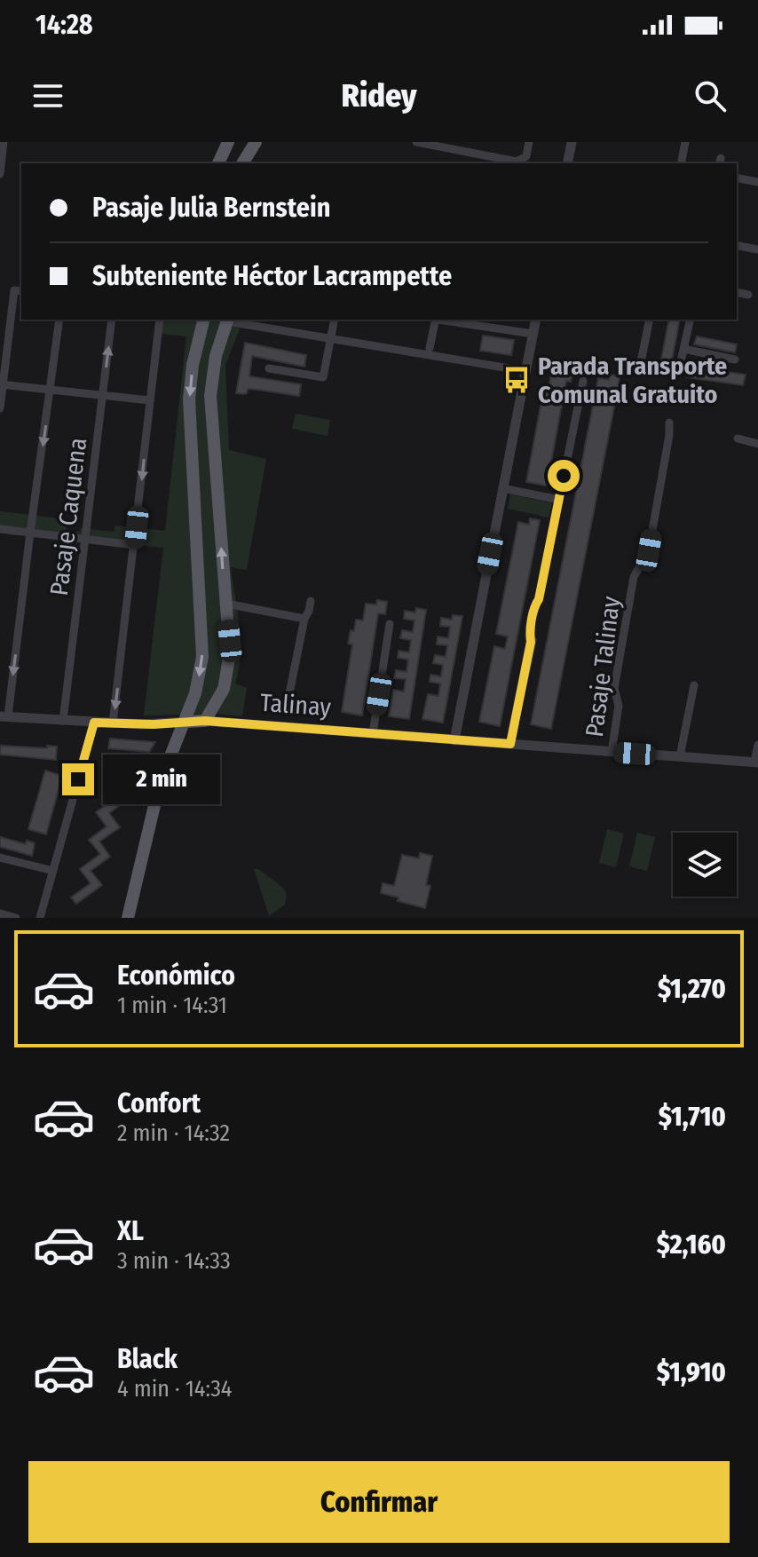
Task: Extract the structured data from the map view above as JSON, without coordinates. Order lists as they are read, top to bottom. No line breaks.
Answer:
{"streets":{"main road":["Talinay"],"street":["Pasaje Caquena","Pasaje Talinay"]},"crossings":[["Pasaje Caquena","Talinay"],["Pasaje Talinay","Talinay"]],"places":{"bus stop":["Parada Transporte Comunal Gratuito"]},"page":{"status":"14:28","header":"Ridey","banner":["Pasaje Julia Bernstein","Subteniente Héctor Lacrampette"],"bubble":"2 min","list":[{"name":"Económico","note":"1 min · 14:31","value":"$1,270"},{"name":"Confort","note":"2 min · 14:32","value":"$1,710"},{"name":"XL","note":"3 min · 14:33","value":"$2,160"},{"name":"Black","note":"4 min · 14:34","value":"$1,910"}],"buttons":"Confirmar"}}
